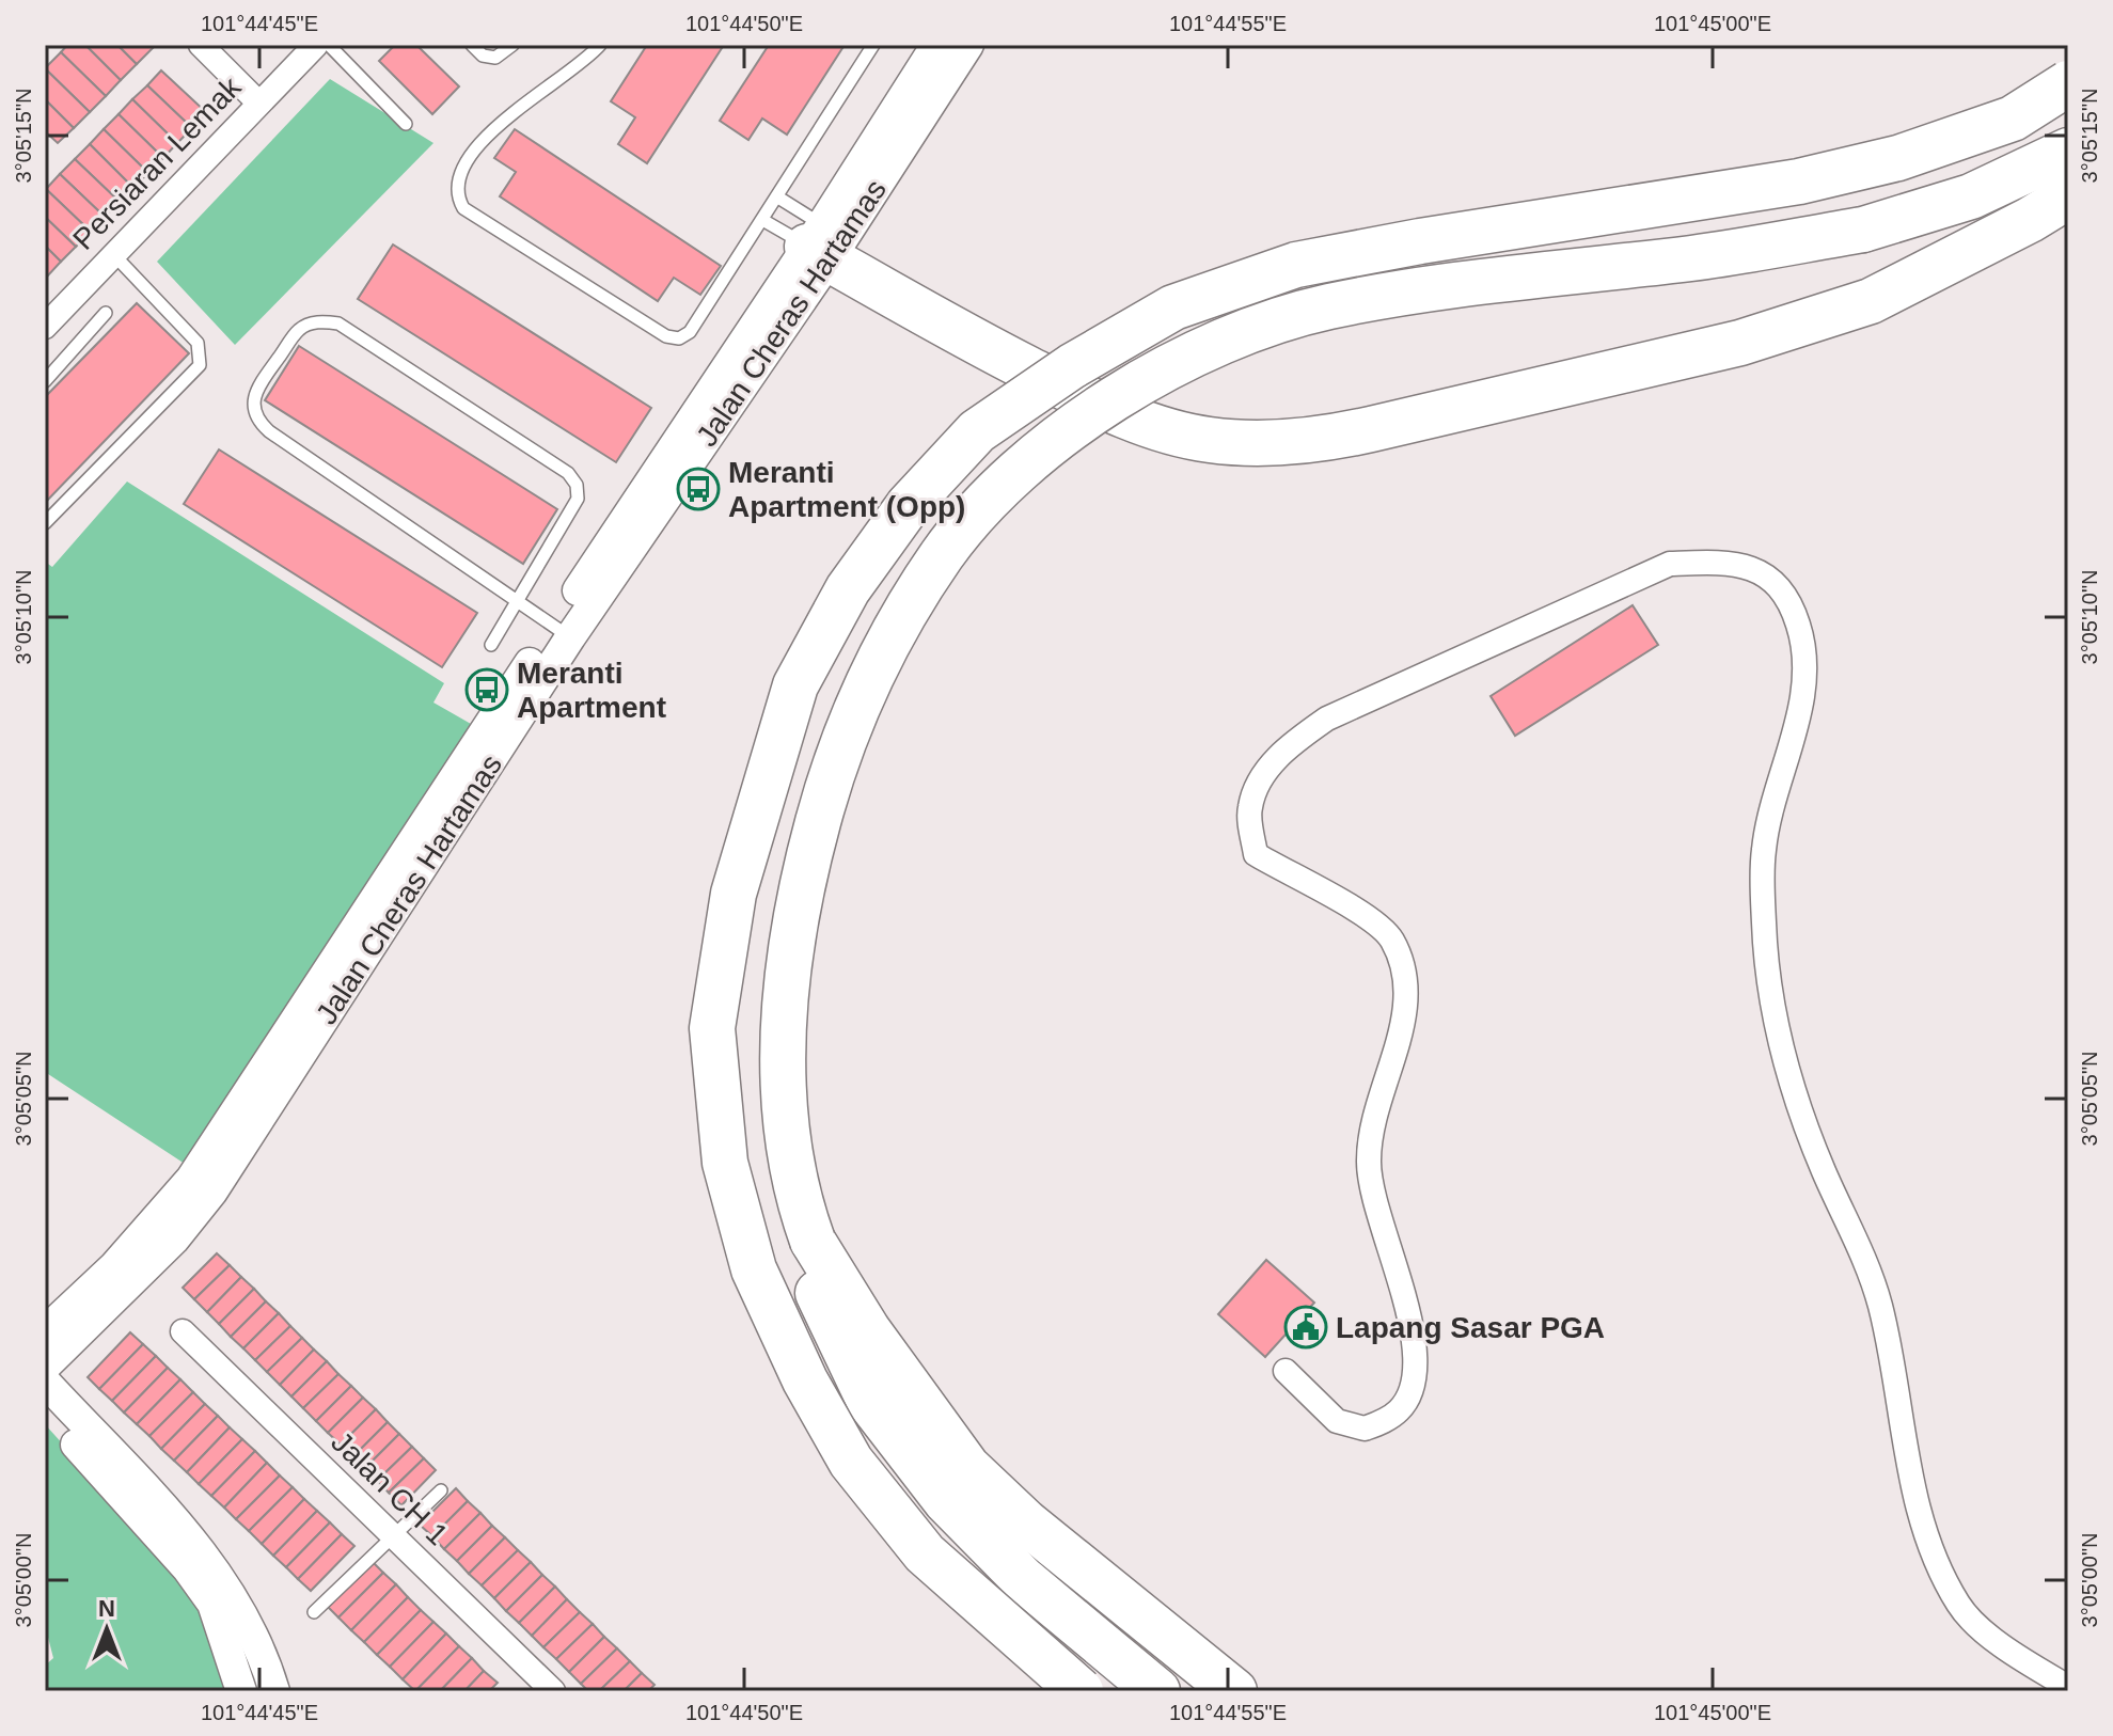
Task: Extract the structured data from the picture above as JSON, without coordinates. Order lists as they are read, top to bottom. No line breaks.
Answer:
{"streets":{"street":["Persiaran Lemak","Jalan Cheras Hartamas","Jalan CH 1"]},"places":{"bus stop":["Meranti Apartment (Opp)","Meranti Apartment"],"public building":["Lapang Sasar PGA"]},"north":"top","coordinates":["101°44'45\"E","101°44'50\"E","101°44'55\"E","101°45'00\"E","3°05'15\"N","3°05'10\"N","3°05'05\"N","3°05'00\"N"]}
